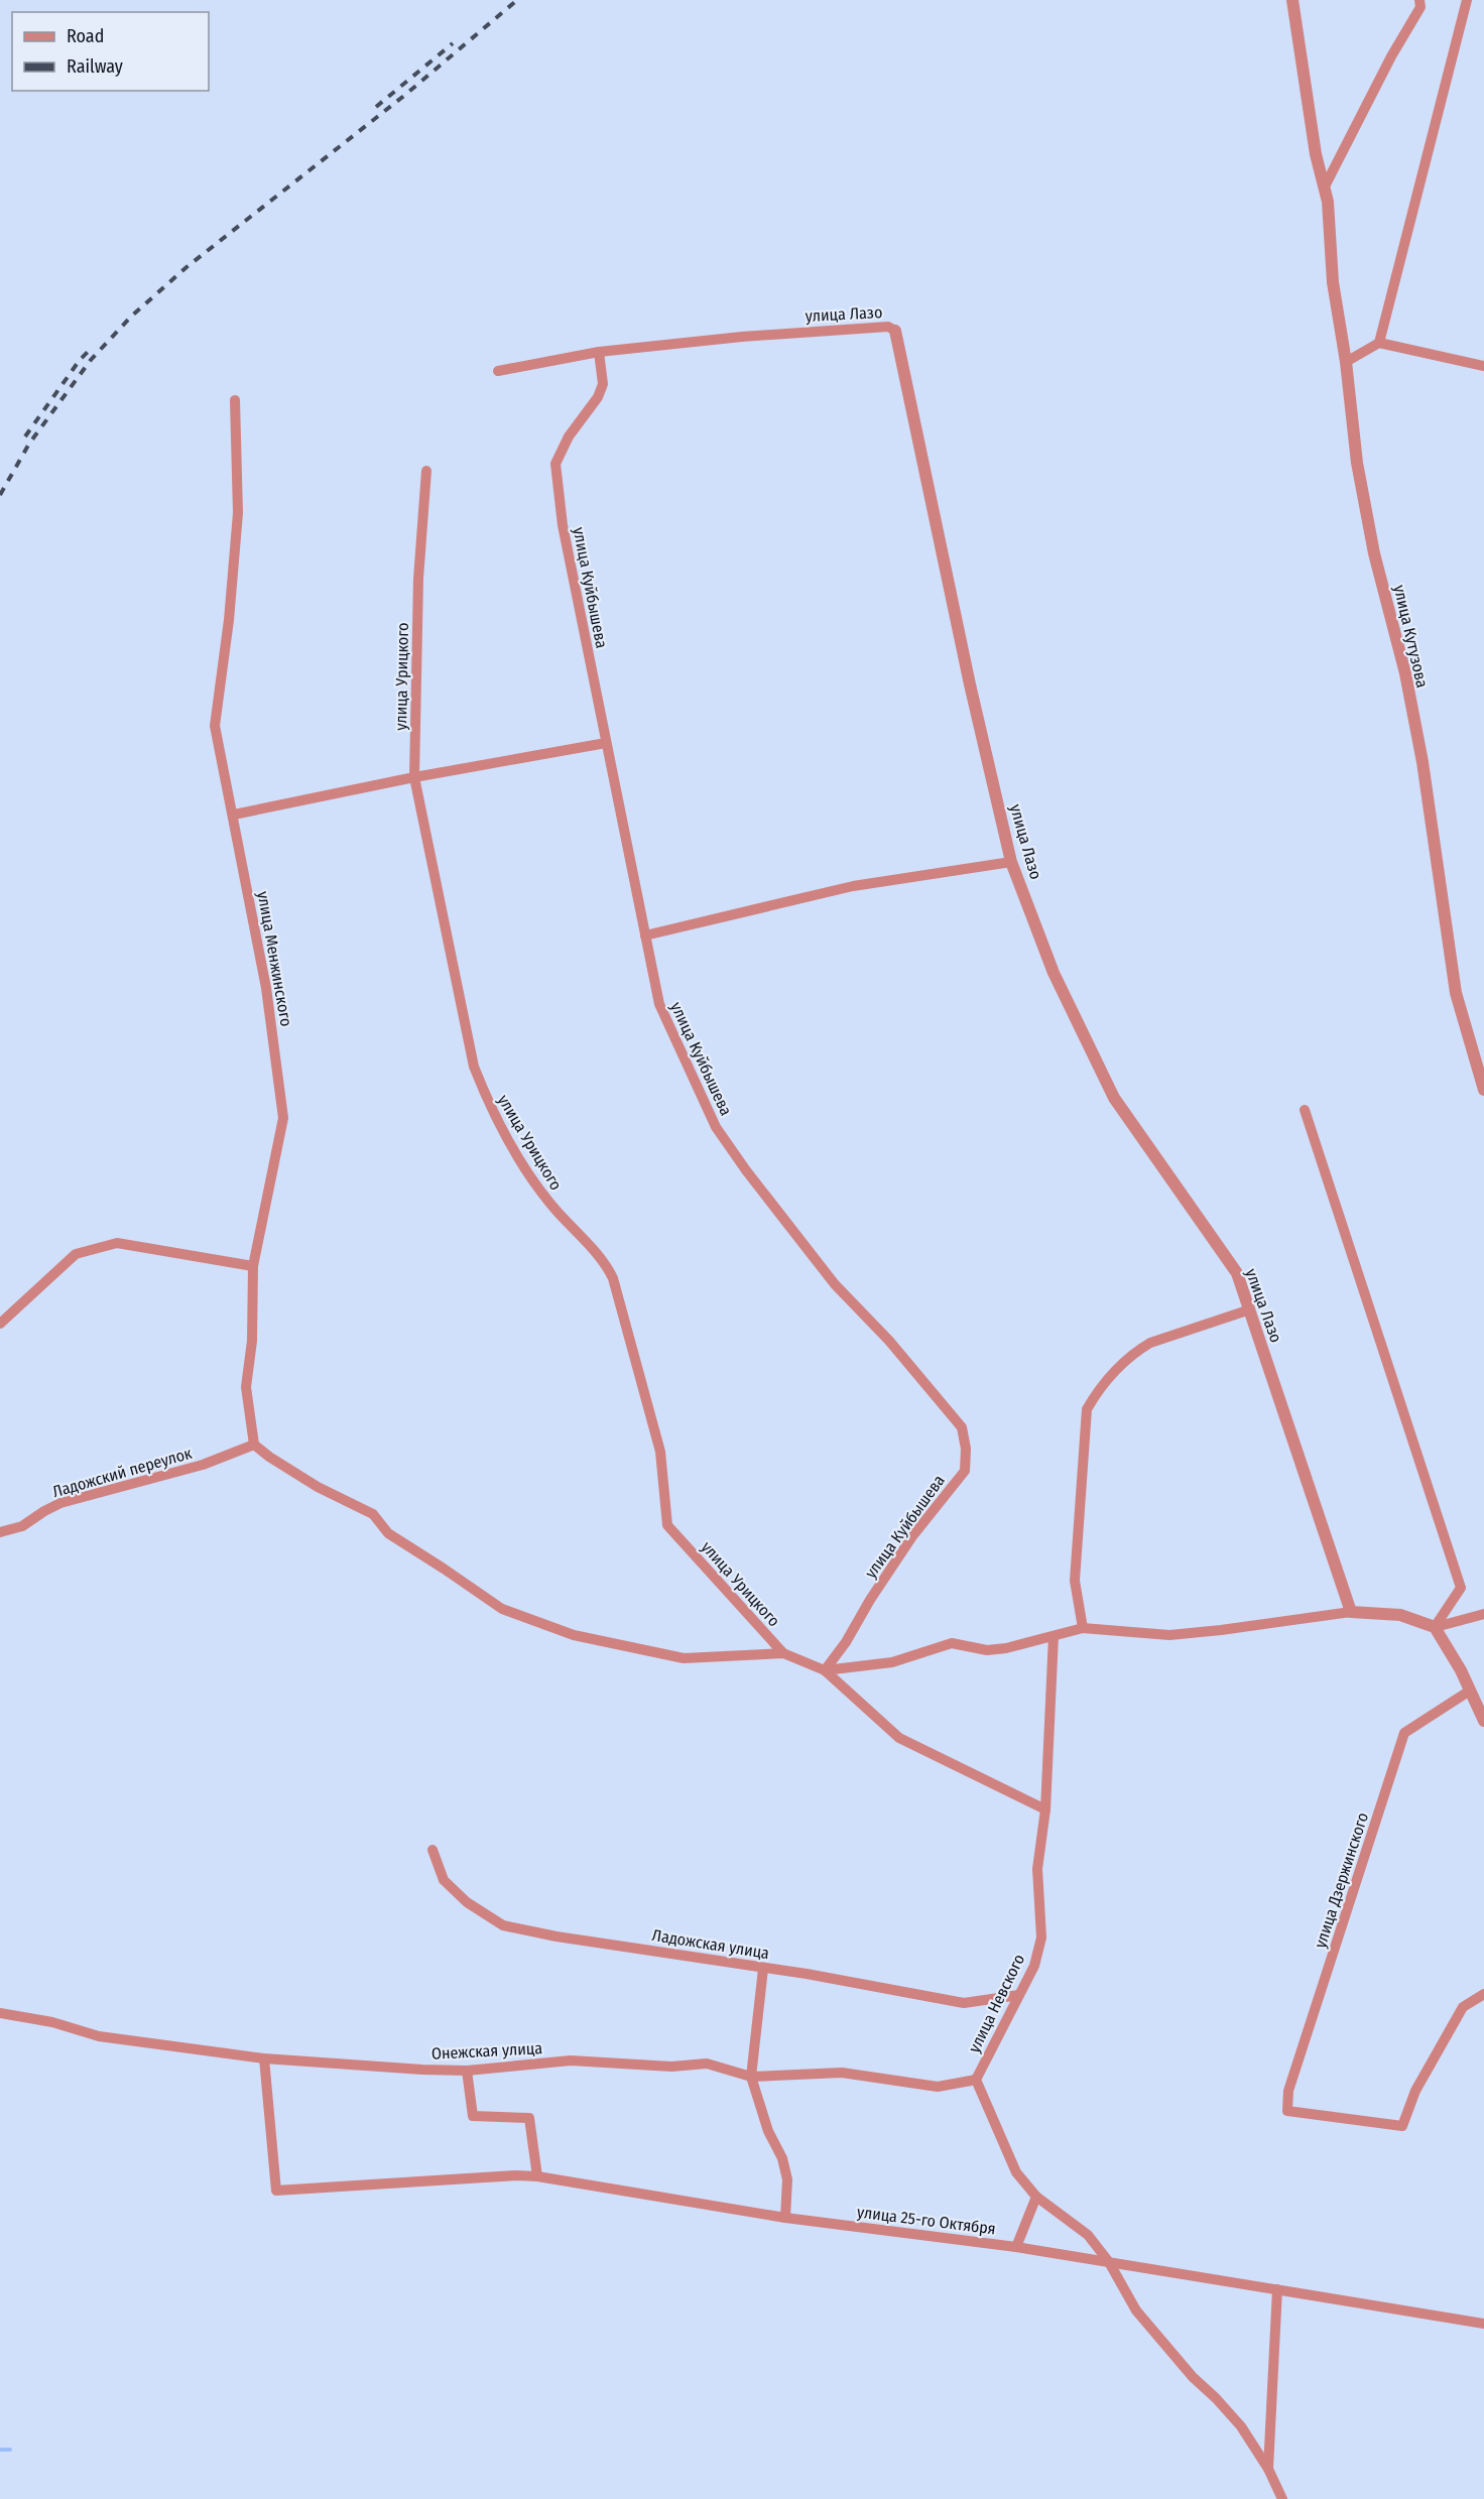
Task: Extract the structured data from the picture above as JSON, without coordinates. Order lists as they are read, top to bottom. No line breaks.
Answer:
{"streets":{"street":["улица Лазо","улица Куйбышева","улица Кутузова","улица Урицкого","улица Менжинского","Ладожский переулок","улица Дзержинского","Ладожская улица","улица Невского","Онежская улица","улица 25-го Октября"]},"crossings":[["улица Лазо","улица Куйбышева"],["улица Менжинского","Ладожский переулок"],["Ладожская улица","улица Невского"],["улица Невского","Онежская улица"],["Онежская улица","улица 25-го Октября"]],"legend":["Road","Railway"]}
